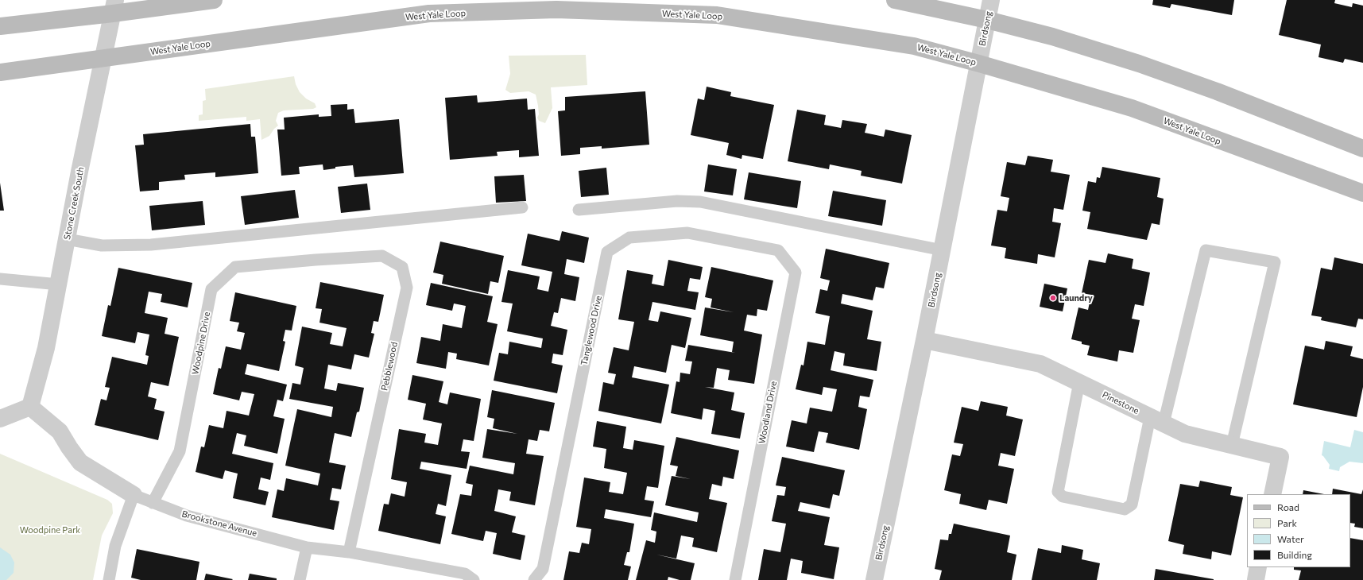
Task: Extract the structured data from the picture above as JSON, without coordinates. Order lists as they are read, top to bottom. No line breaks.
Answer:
{"streets":{"main road":["West Yale Loop"],"street":["Birdsong","Stone Creek South","Pinestone","Brookstone Avenue"],"lane":["Tanglewood Drive","Woodpine Drive","Pebblewood","Woodland Drive"]},"crossings":[["West Yale Loop","Birdsong"],["West Yale Loop","Stone Creek South"],["Birdsong","Pinestone"],["Stone Creek South","Brookstone Avenue"],["Tanglewood Drive","Woodland Drive"],["Woodpine Drive","Pebblewood"],["Woodpine Drive","Brookstone Avenue"],["Pebblewood","Brookstone Avenue"]],"parks":["Woodpine Park"],"places":["Laundry"],"legend":["Road","Park","Water","Building"]}
